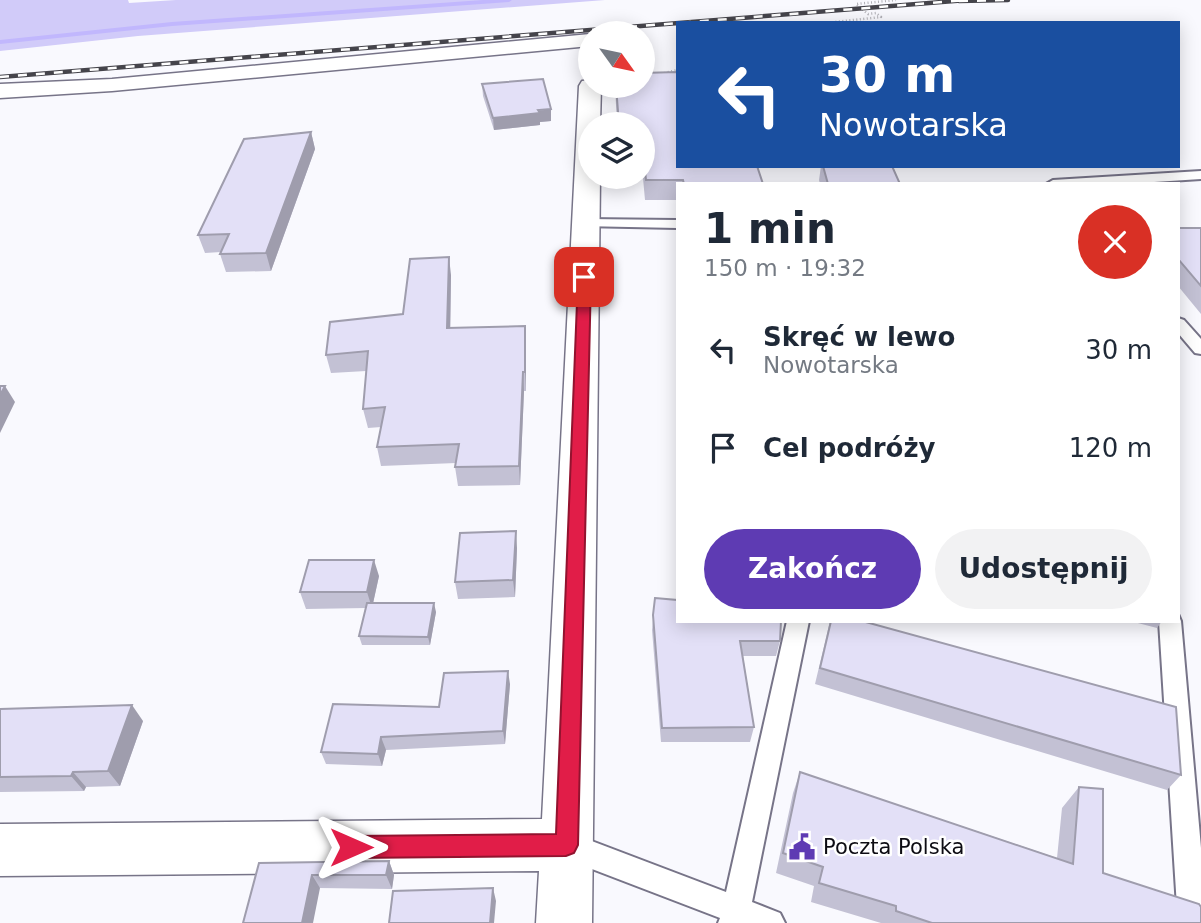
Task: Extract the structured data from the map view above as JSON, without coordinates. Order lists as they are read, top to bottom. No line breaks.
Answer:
{"places":{"public building":["Poczta Polska"]},"north":"bottom right","page":{"turn":["30 m","Nowotarska"],"heading":["1 min","150 m · 19:32"],"list":[{"name":"Skręć w lewo","note":"Nowotarska","value":"30 m"},{"name":"Cel podróży","value":"120 m"}],"buttons":["Zakończ","Udostępnij"]}}
